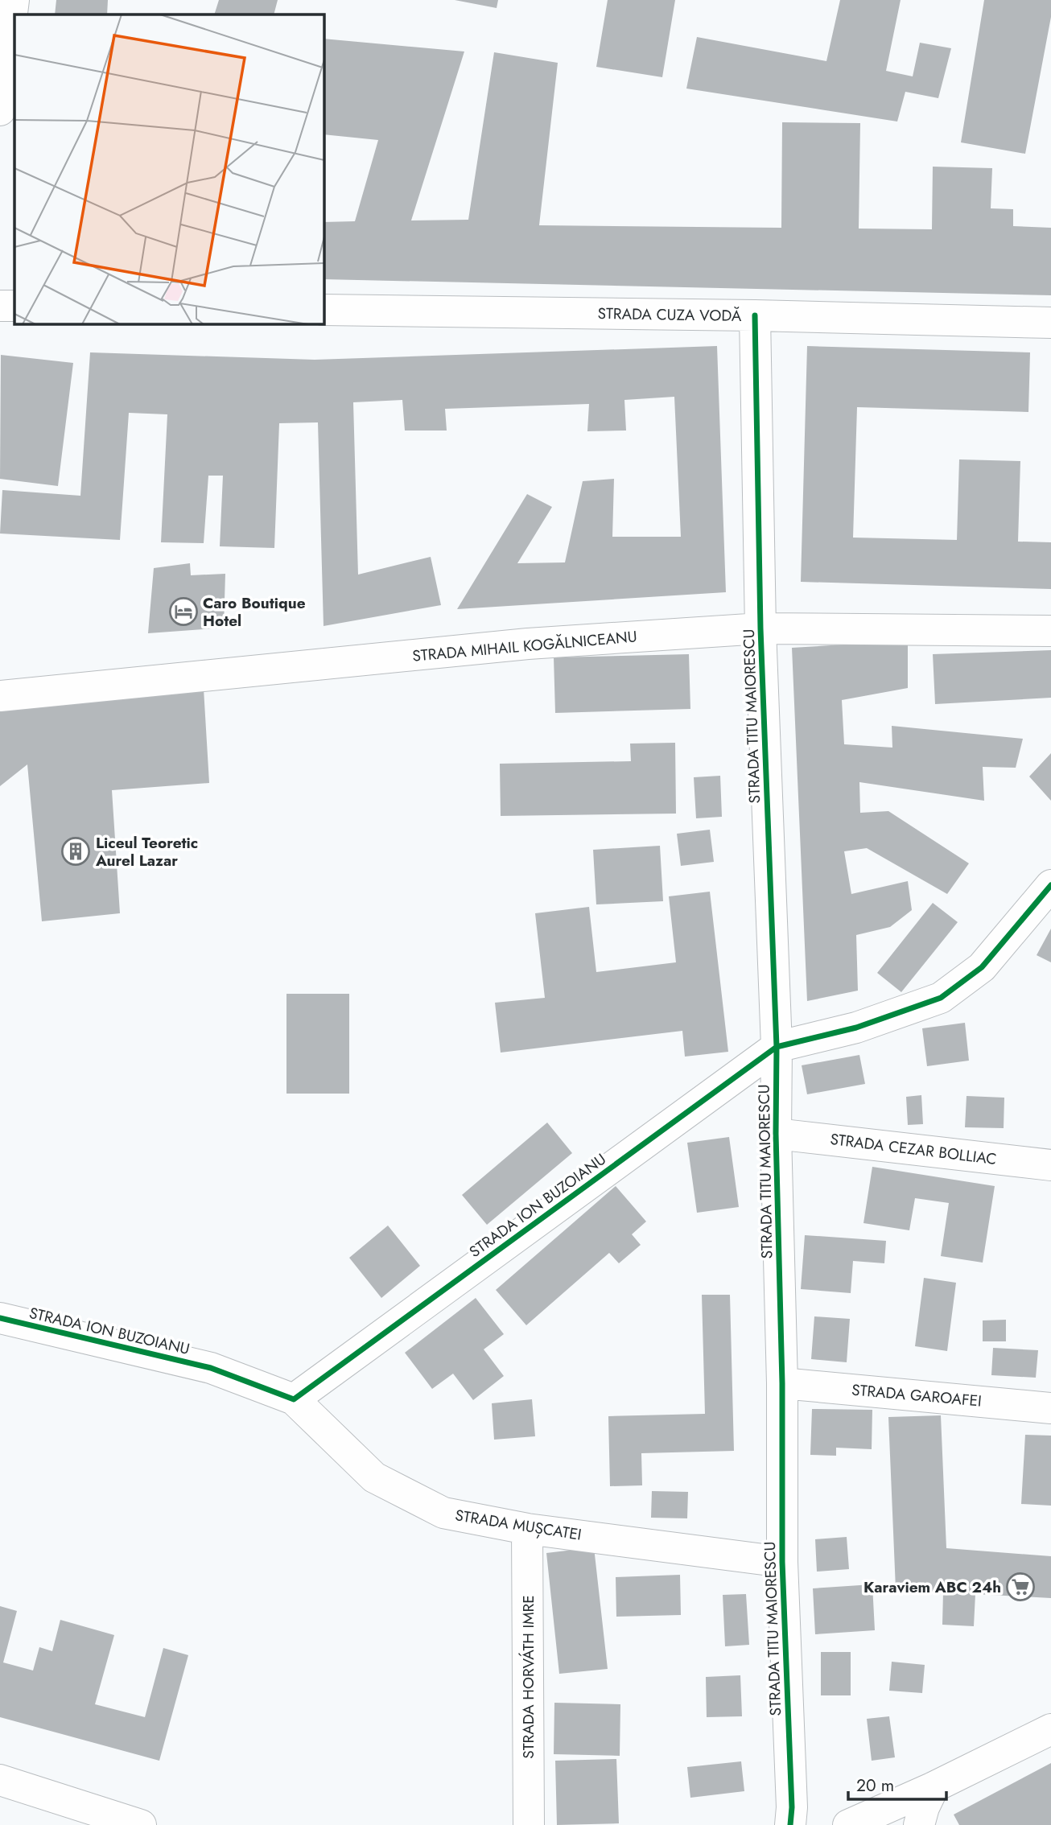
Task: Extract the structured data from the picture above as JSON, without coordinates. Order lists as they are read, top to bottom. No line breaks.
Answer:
{"streets":{"street":["STRADA CUZA VODĂ","STRADA MIHAIL KOGĂLNICEANU","STRADA TITU MAIORESCU","STRADA CEZAR BOLLIAC","STRADA ION BUZOIANU","STRADA GAROAFEI","STRADA MUȘCATEI","STRADA HORVÁTH IMRE"]},"crossings":[["STRADA CUZA VODĂ","STRADA TITU MAIORESCU"],["STRADA MIHAIL KOGĂLNICEANU","STRADA TITU MAIORESCU"],["STRADA TITU MAIORESCU","STRADA CEZAR BOLLIAC"],["STRADA TITU MAIORESCU","STRADA ION BUZOIANU"],["STRADA TITU MAIORESCU","STRADA GAROAFEI"],["STRADA TITU MAIORESCU","STRADA MUȘCATEI"],["STRADA ION BUZOIANU","STRADA MUȘCATEI"],["STRADA MUȘCATEI","STRADA HORVÁTH IMRE"]],"places":{"hotel":["Caro Boutique Hotel"],"building":["Liceul Teoretic Aurel Lazar"],"supermarket":["Karaviem ABC 24h"]},"scale_bar":"20 m"}
